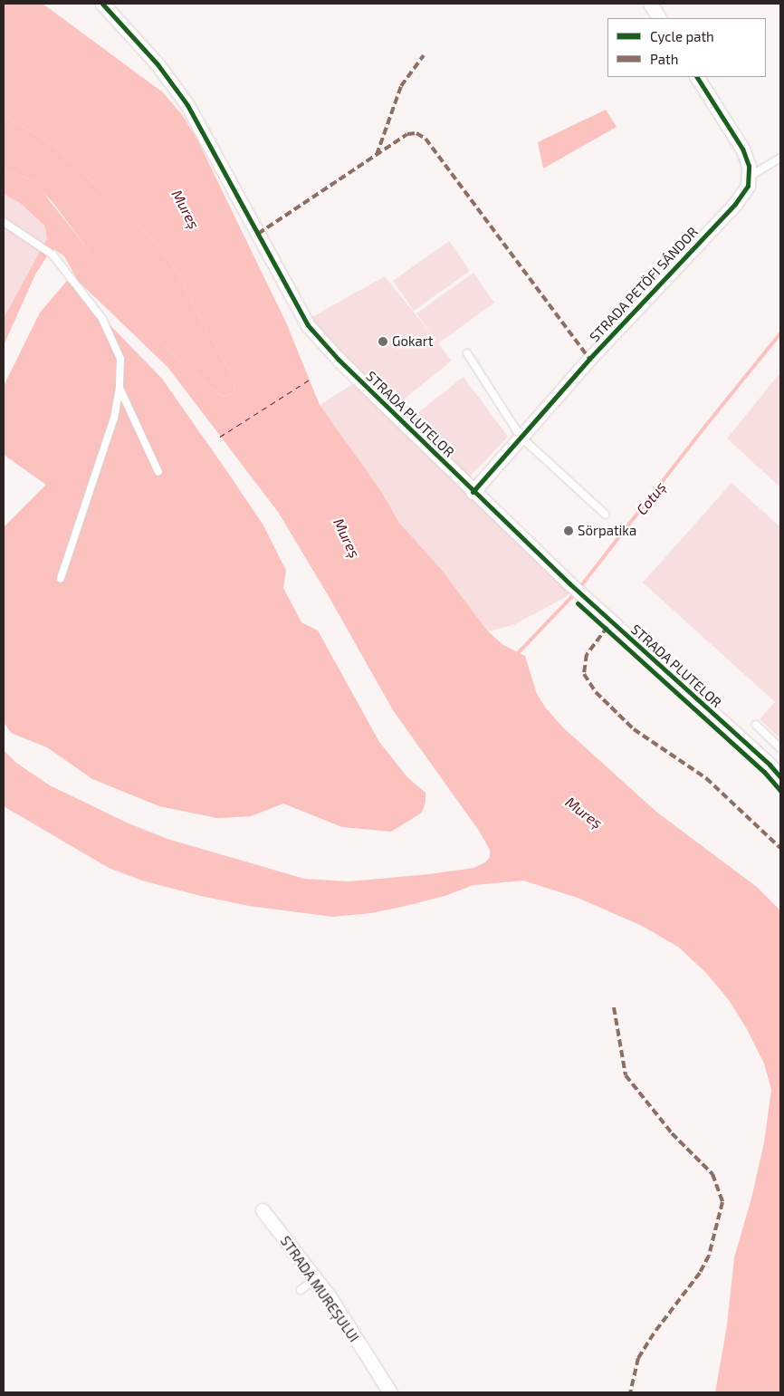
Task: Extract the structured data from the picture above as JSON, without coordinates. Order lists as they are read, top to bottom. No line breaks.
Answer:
{"streets":{"street":["STRADA PETÖFI SÁNDOR","STRADA PLUTELOR","STRADA MUREȘULUI"]},"crossings":[["STRADA PETÖFI SÁNDOR","STRADA PLUTELOR"]],"water":["Mureș","Cotuș"],"places":["Gokart","Sörpatika"],"legend":["Cycle path","Path"]}
